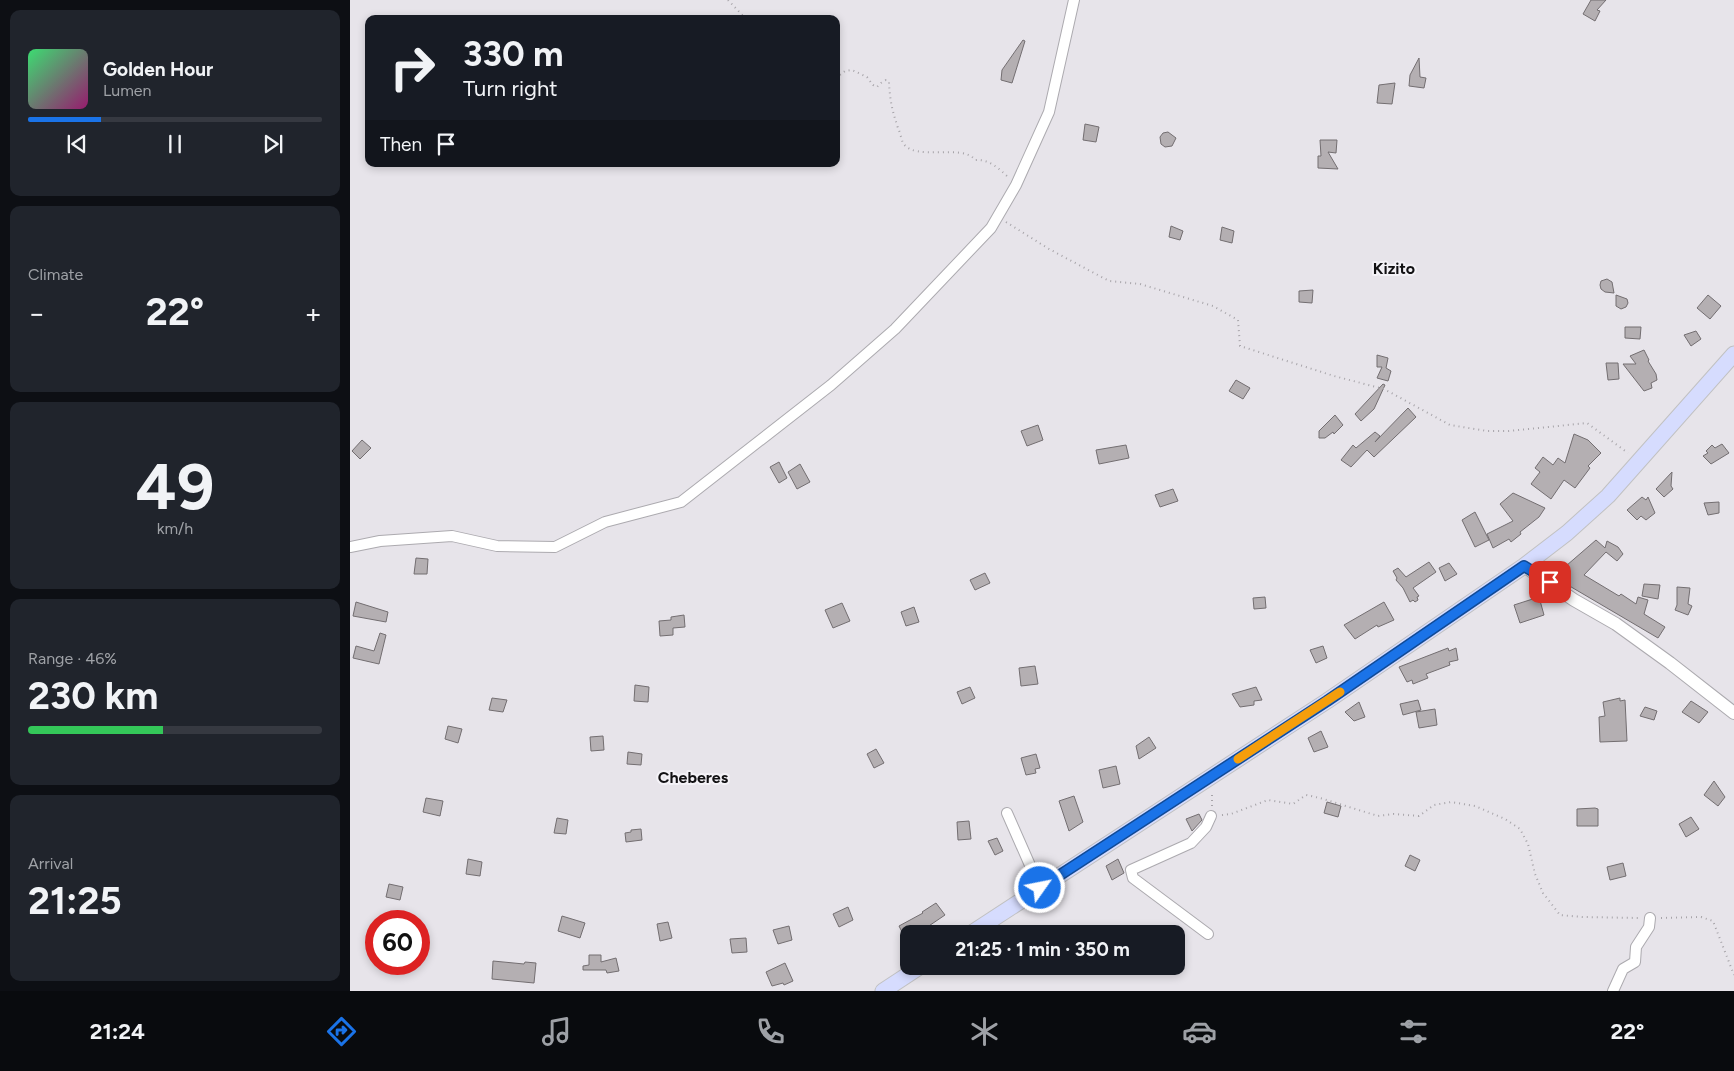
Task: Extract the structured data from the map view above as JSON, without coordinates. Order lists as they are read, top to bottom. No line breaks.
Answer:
{"districts":["Kizito","Cheberes"],"page":{"turn":["330 m","Turn right"],"song":["Golden Hour","Lumen"],"then":"Then","tile":["Climate",["49","km/h"],["Range · 46%","230 km"],["Arrival","21:25"]],"heat":["−","22°","+"],"limit":"60","trip":"21:25 · 1 min · 350 m","tabs":["21:24","22°"]}}
